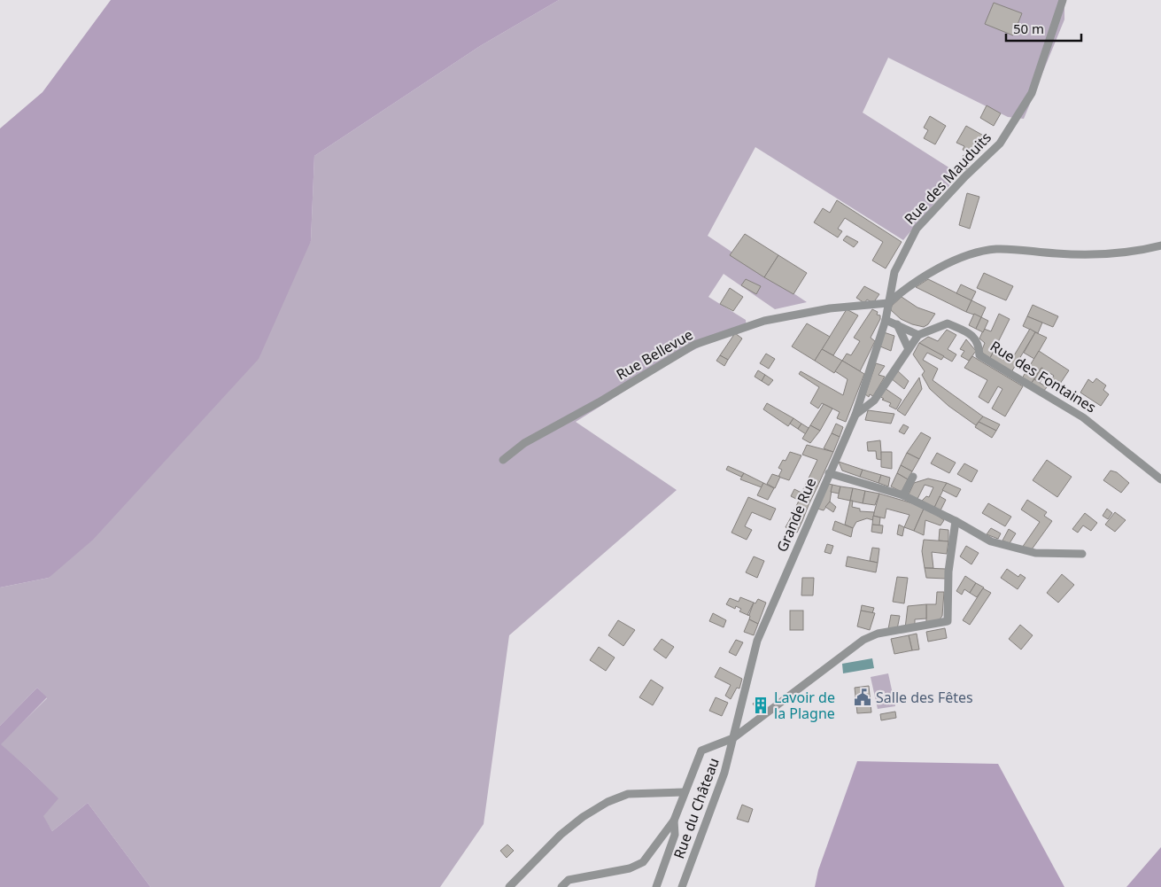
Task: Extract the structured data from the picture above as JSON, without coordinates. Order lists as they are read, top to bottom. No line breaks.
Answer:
{"streets":{"street":["Rue des Mauduits","Rue Bellevue","Rue des Fontaines","Grande Rue","Rue du Château"]},"crossings":[["Rue des Mauduits","Rue Bellevue"],["Rue des Mauduits","Grande Rue"],["Rue Bellevue","Grande Rue"],["Grande Rue","Rue du Château"]],"places":{"public building":["Salle des Fêtes"],"building":["Lavoir de la Plagne"]},"scale_bar":"50 m"}
